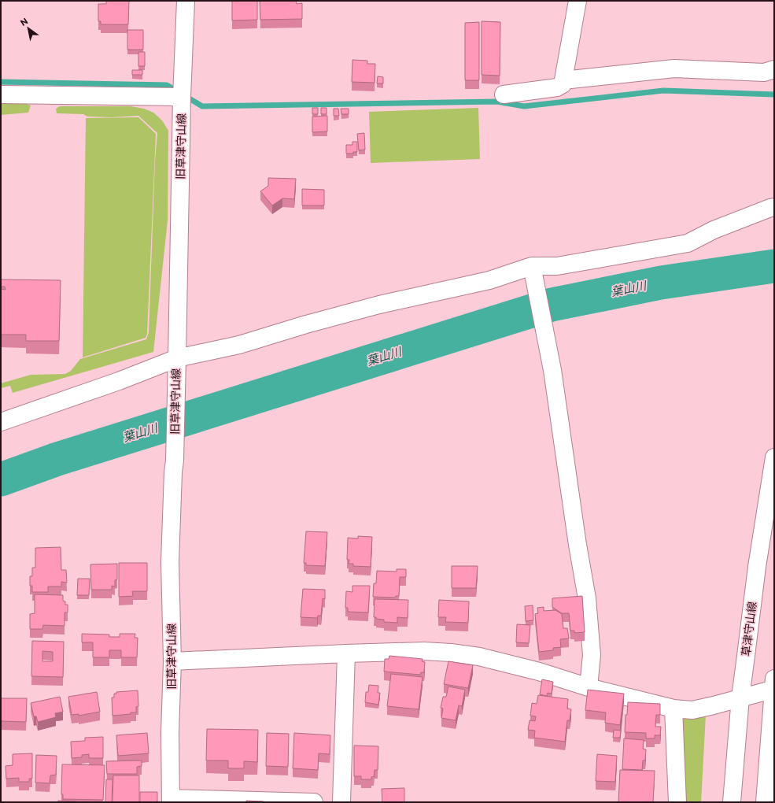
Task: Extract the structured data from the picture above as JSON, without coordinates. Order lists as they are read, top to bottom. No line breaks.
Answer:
{"streets":{"street":["旧草津守山線","草津守山線"]},"water":["葉山川"],"north":"top left"}
